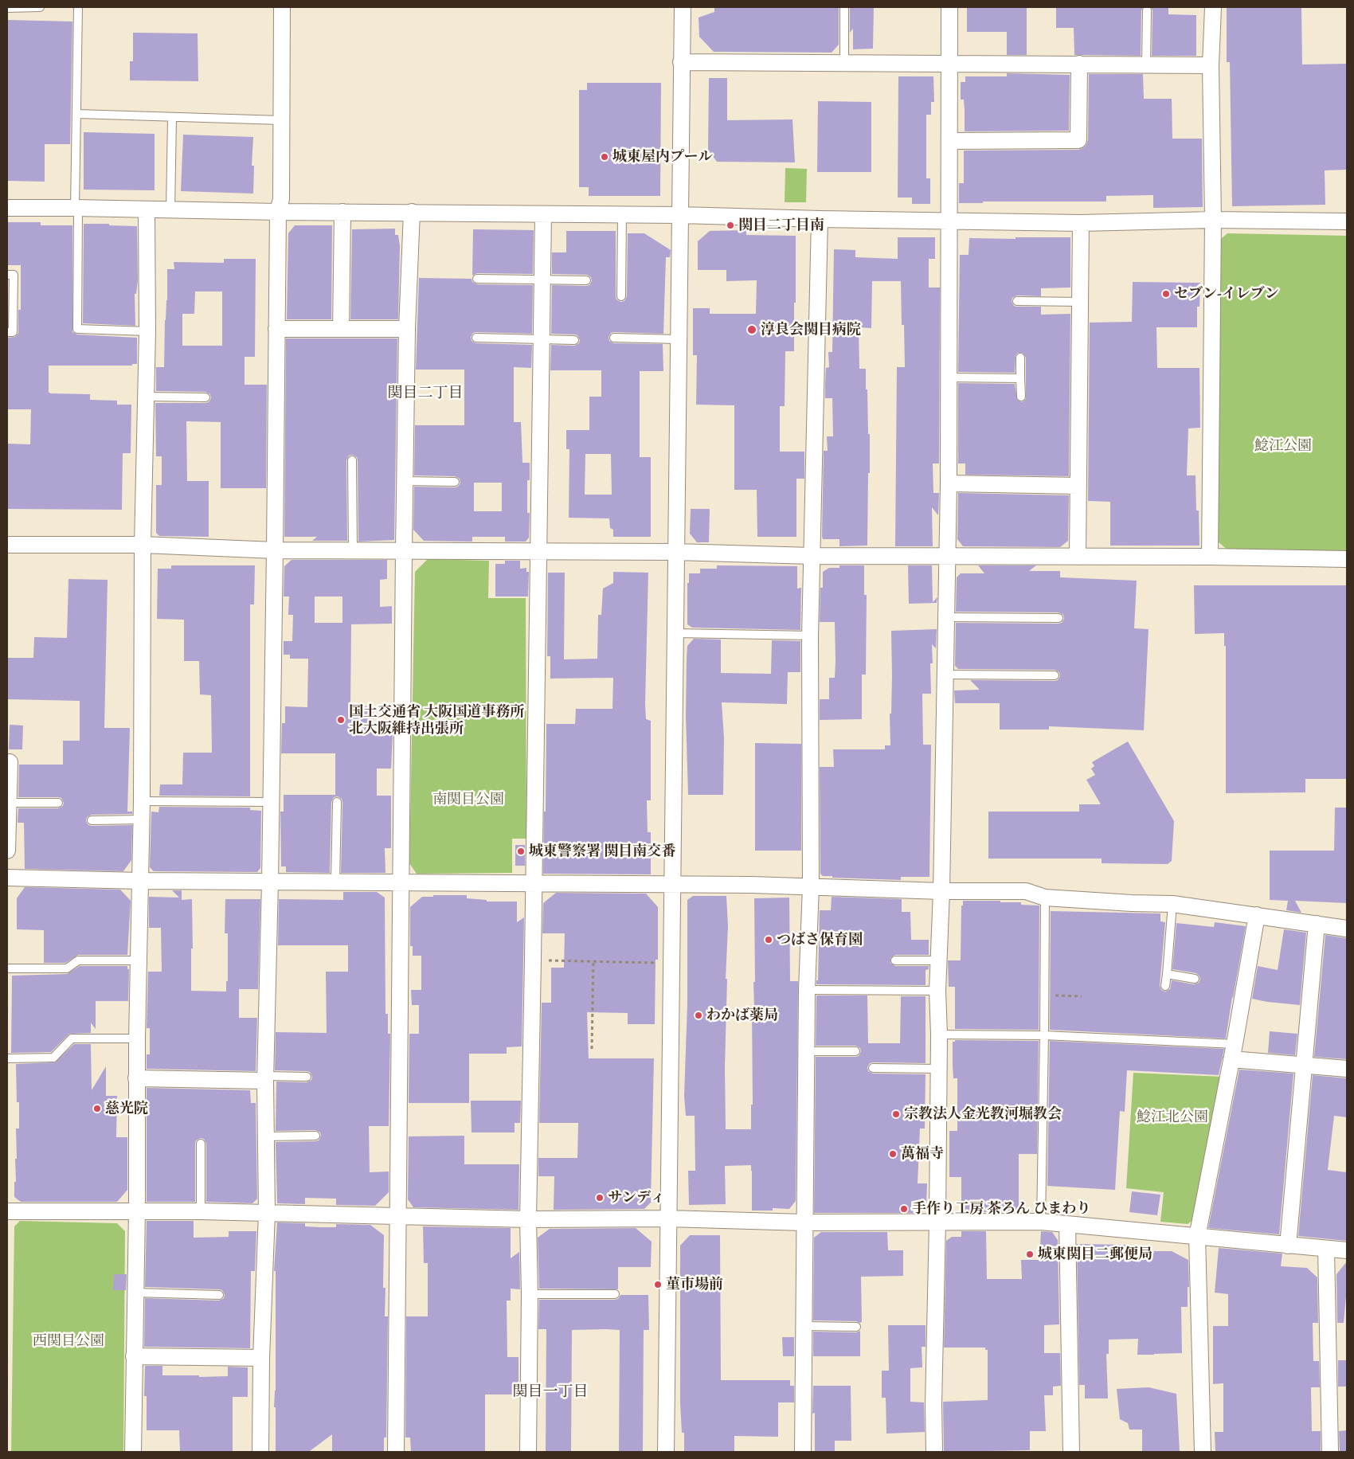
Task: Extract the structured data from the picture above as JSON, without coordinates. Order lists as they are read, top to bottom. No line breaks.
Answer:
{"districts":["関目二丁目","関目一丁目"],"parks":["鯰江公園","南関目公園","鯰江北公園","西関目公園"],"places":["城東屋内プール","関目二丁目南","セブン-イレブン","淳良会関目病院","国土交通省 大阪国道事務所 北大阪維持出張所","城東警察署 関目南交番","つばさ保育園","わかば薬局","慈光院","宗教法人金光教河堀教会","萬福寺","サンディ","手作り工房 茶ろん ひまわり","城東関目二郵便局","菫市場前"]}
